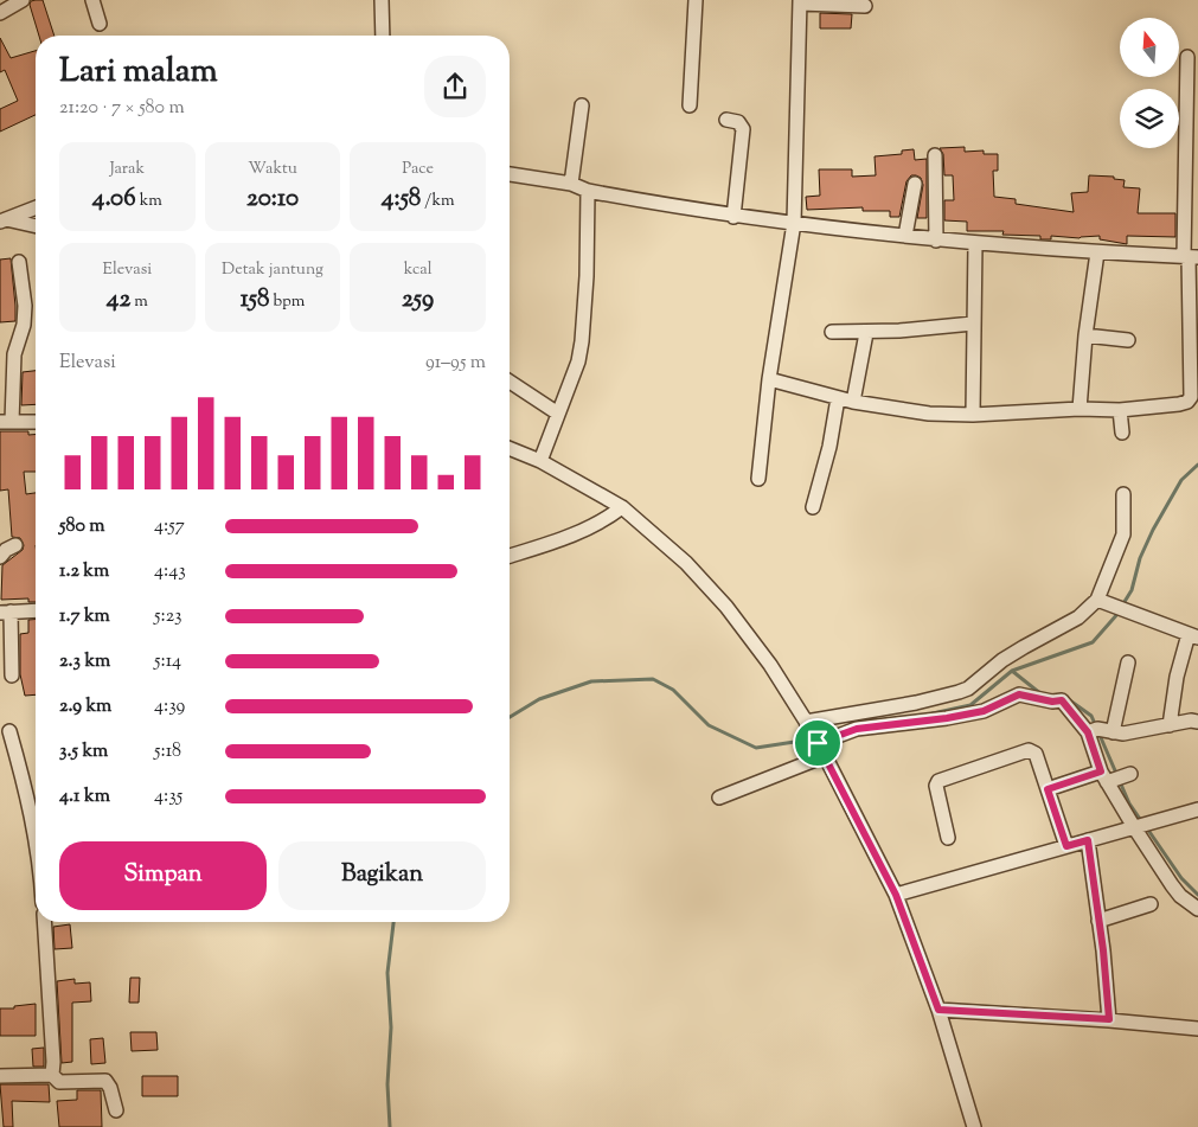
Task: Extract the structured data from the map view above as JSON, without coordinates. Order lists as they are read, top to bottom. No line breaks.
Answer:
{"north":"top","page":{"heading":["Lari malam","21:20 · 7 × 580 m"],"stats":[["Jarak","4.06 km"],["Waktu","20:10"],["Pace","4:58 /km"],["Elevasi","42 m"],["Detak jantung","158 bpm"],["kcal","259"]],"chart":["Elevasi","91–95 m"],"list":[{"name":"580 m","note":"4:57"},{"name":"1.2 km","note":"4:43"},{"name":"1.7 km","note":"5:23"},{"name":"2.3 km","note":"5:14"},{"name":"2.9 km","note":"4:39"},{"name":"3.5 km","note":"5:18"},{"name":"4.1 km","note":"4:35"}],"buttons":["Simpan","Bagikan"]}}
